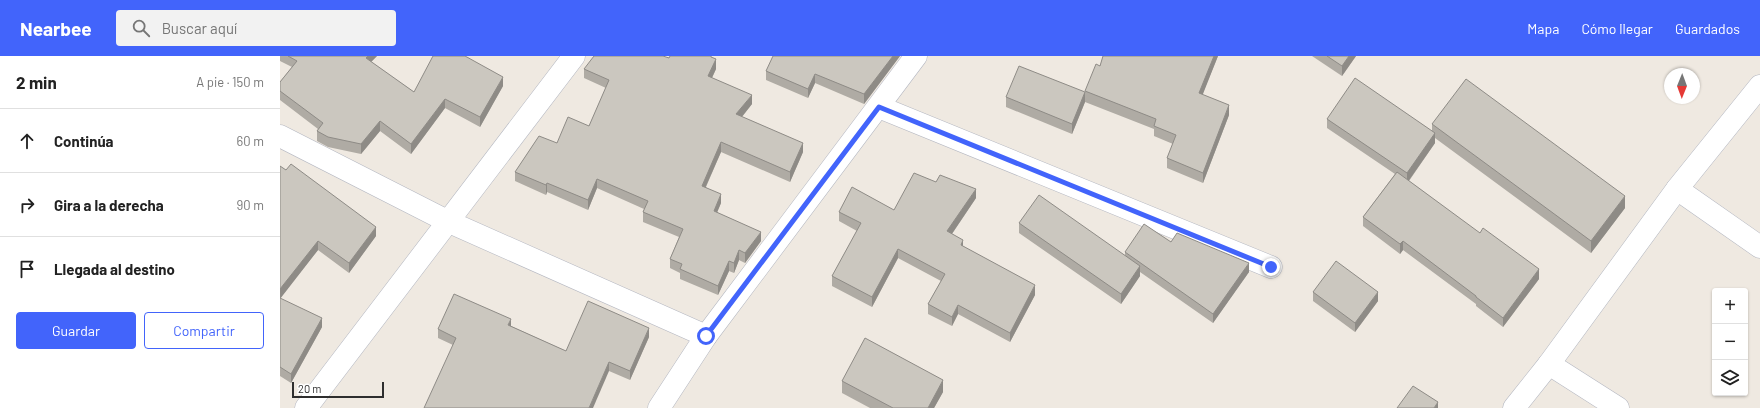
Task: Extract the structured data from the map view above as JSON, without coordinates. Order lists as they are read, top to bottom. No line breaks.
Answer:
{"scale_bar":"20 m","north":"bottom","page":{"header":"Nearbee","search":"Buscar aquí","nav":["Mapa","Cómo llegar","Guardados"],"heading":["2 min","A pie · 150 m"],"list":[["Continúa","60 m"],["Gira a la derecha","90 m"],"Llegada al destino"],"map_buttons":["+","−"],"buttons":["Guardar","Compartir"],"scale":"20 m"}}
